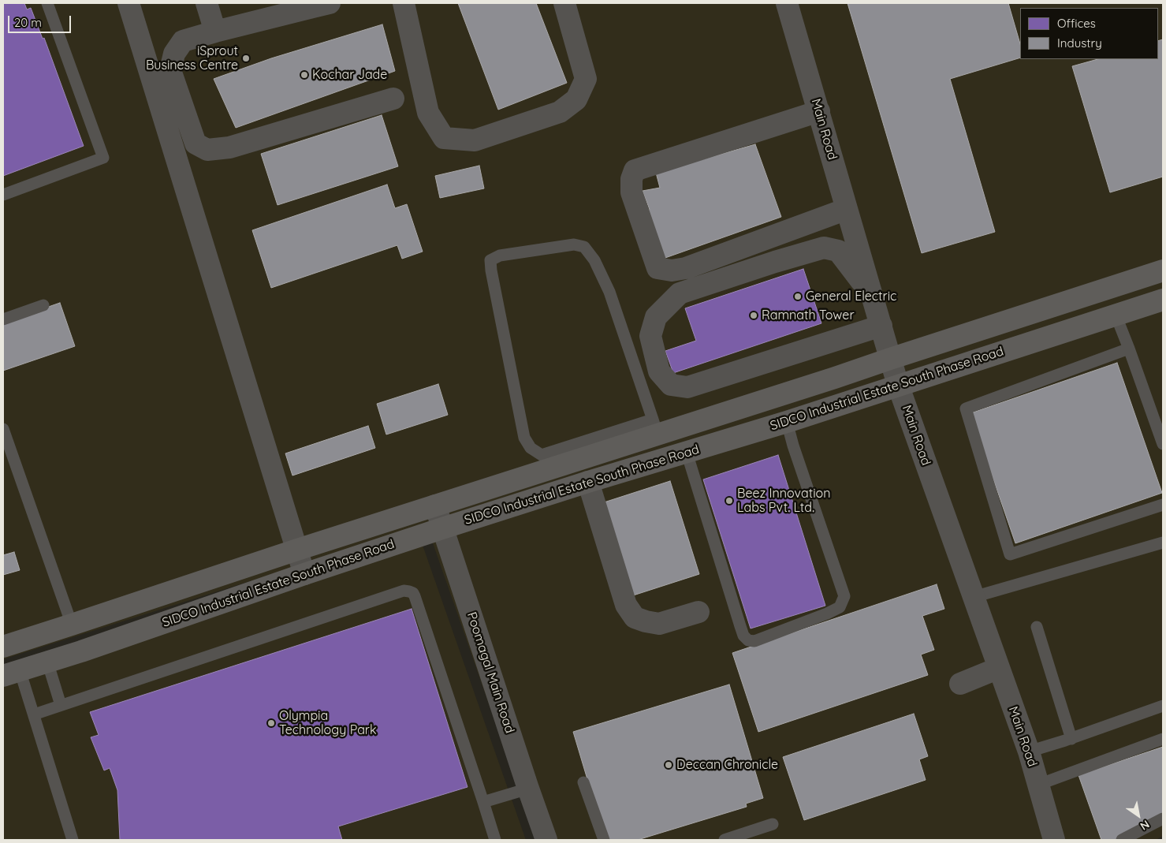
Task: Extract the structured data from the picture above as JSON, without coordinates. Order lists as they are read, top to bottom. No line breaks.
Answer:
{"streets":{"main road":["SIDCO Industrial Estate South Phase Road"],"street":["Main Road","Poomagal Main Road"]},"crossings":[["Main Road","SIDCO Industrial Estate South Phase Road"],["SIDCO Industrial Estate South Phase Road","Poomagal Main Road"]],"places":["iSprout Business Centre","Kochar Jade","General Electric","Ramnath Tower","Beez Innovation Labs Pvt. Ltd.","Olympia Technology Park","Deccan Chronicle"],"legend":["Offices","Industry"],"scale_bar":"20 m","north":"bottom right"}
